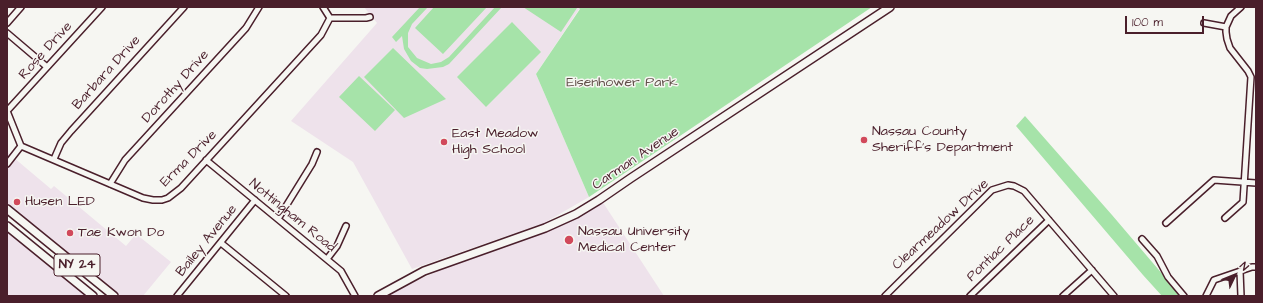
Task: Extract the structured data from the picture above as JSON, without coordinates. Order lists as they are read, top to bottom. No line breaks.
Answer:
{"streets":{"main road":["Carman Avenue","NY 24"],"street":["Rose Drive","Barbara Drive","Dorothy Drive","Erma Drive","Nottingham Road","Clearmeadow Drive","Bailey Avenue","Pontiac Place"]},"crossings":[["Barbara Drive","Erma Drive"],["Dorothy Drive","Erma Drive"],["Erma Drive","Nottingham Road"],["Nottingham Road","Bailey Avenue"],["Clearmeadow Drive","Pontiac Place"]],"parks":["Eisenhower Park"],"places":["Nassau County Sheriff's Department","East Meadow High School","Husen LED","Tae Kwon Do","Nassau University Medical Center"],"scale_bar":"100 m","north":"top right"}
